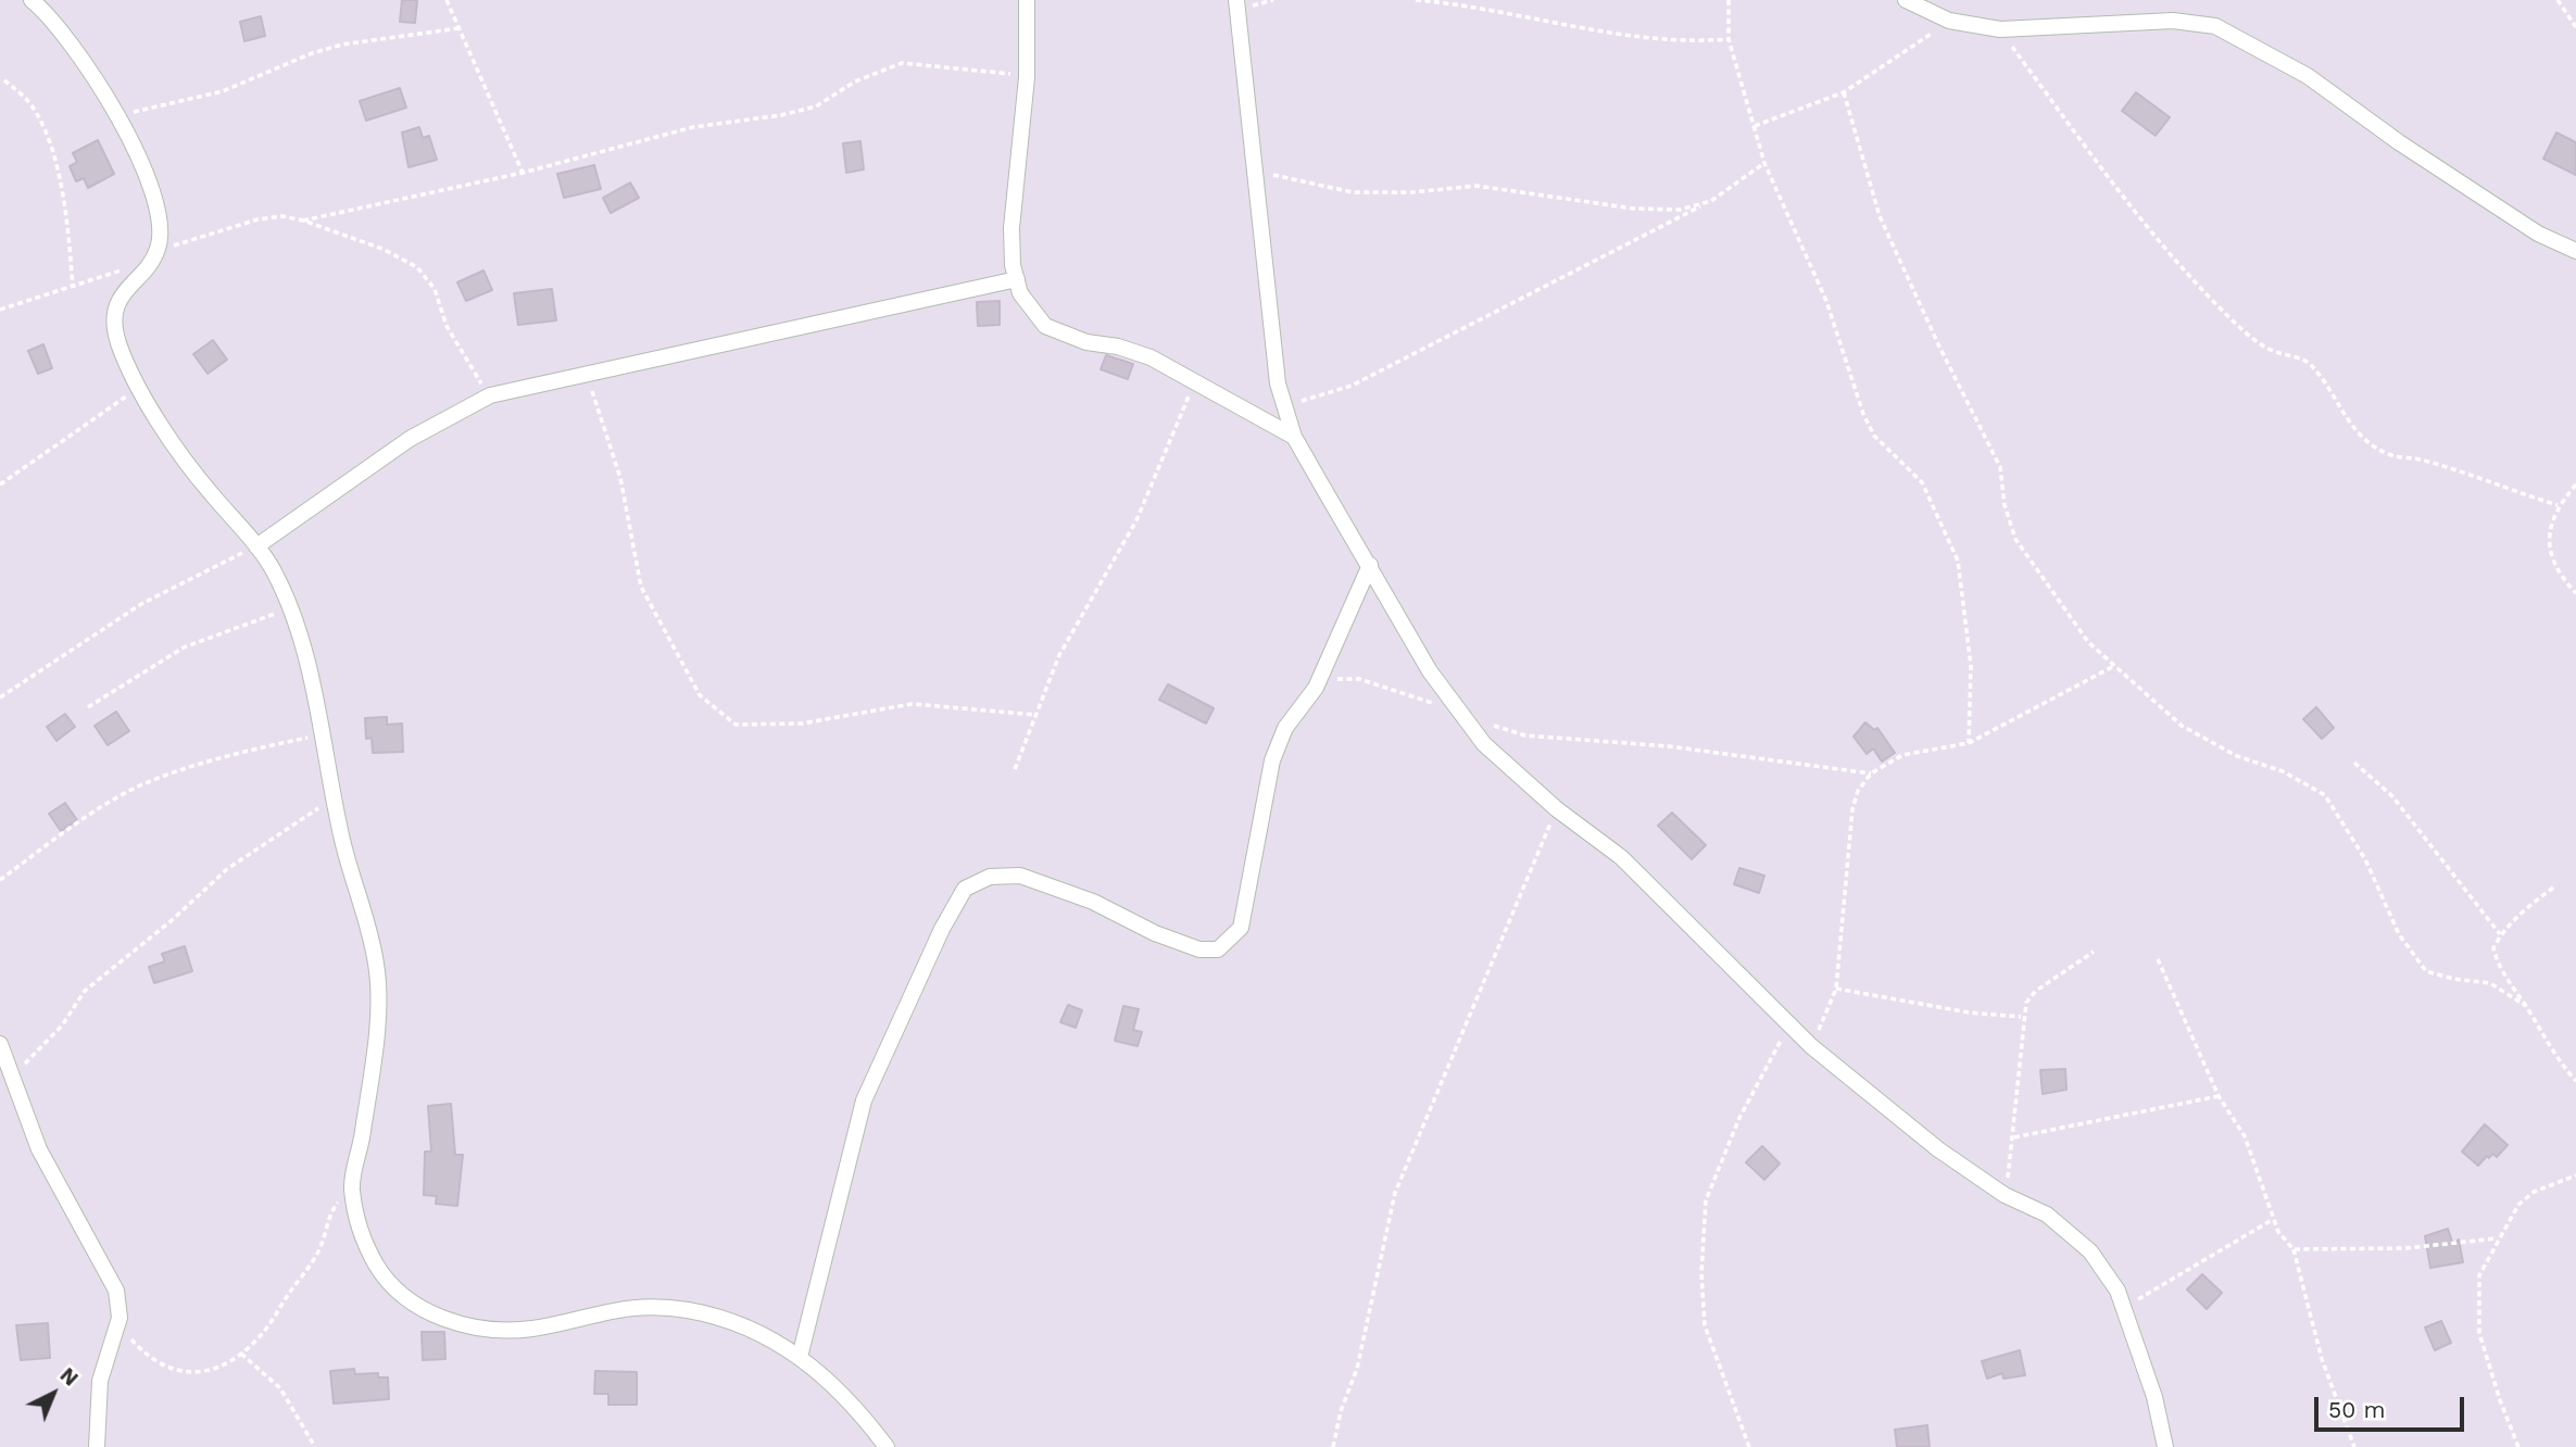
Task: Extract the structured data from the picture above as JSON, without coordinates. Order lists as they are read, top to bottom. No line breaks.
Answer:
{"scale_bar":"50 m","north":"top right"}
